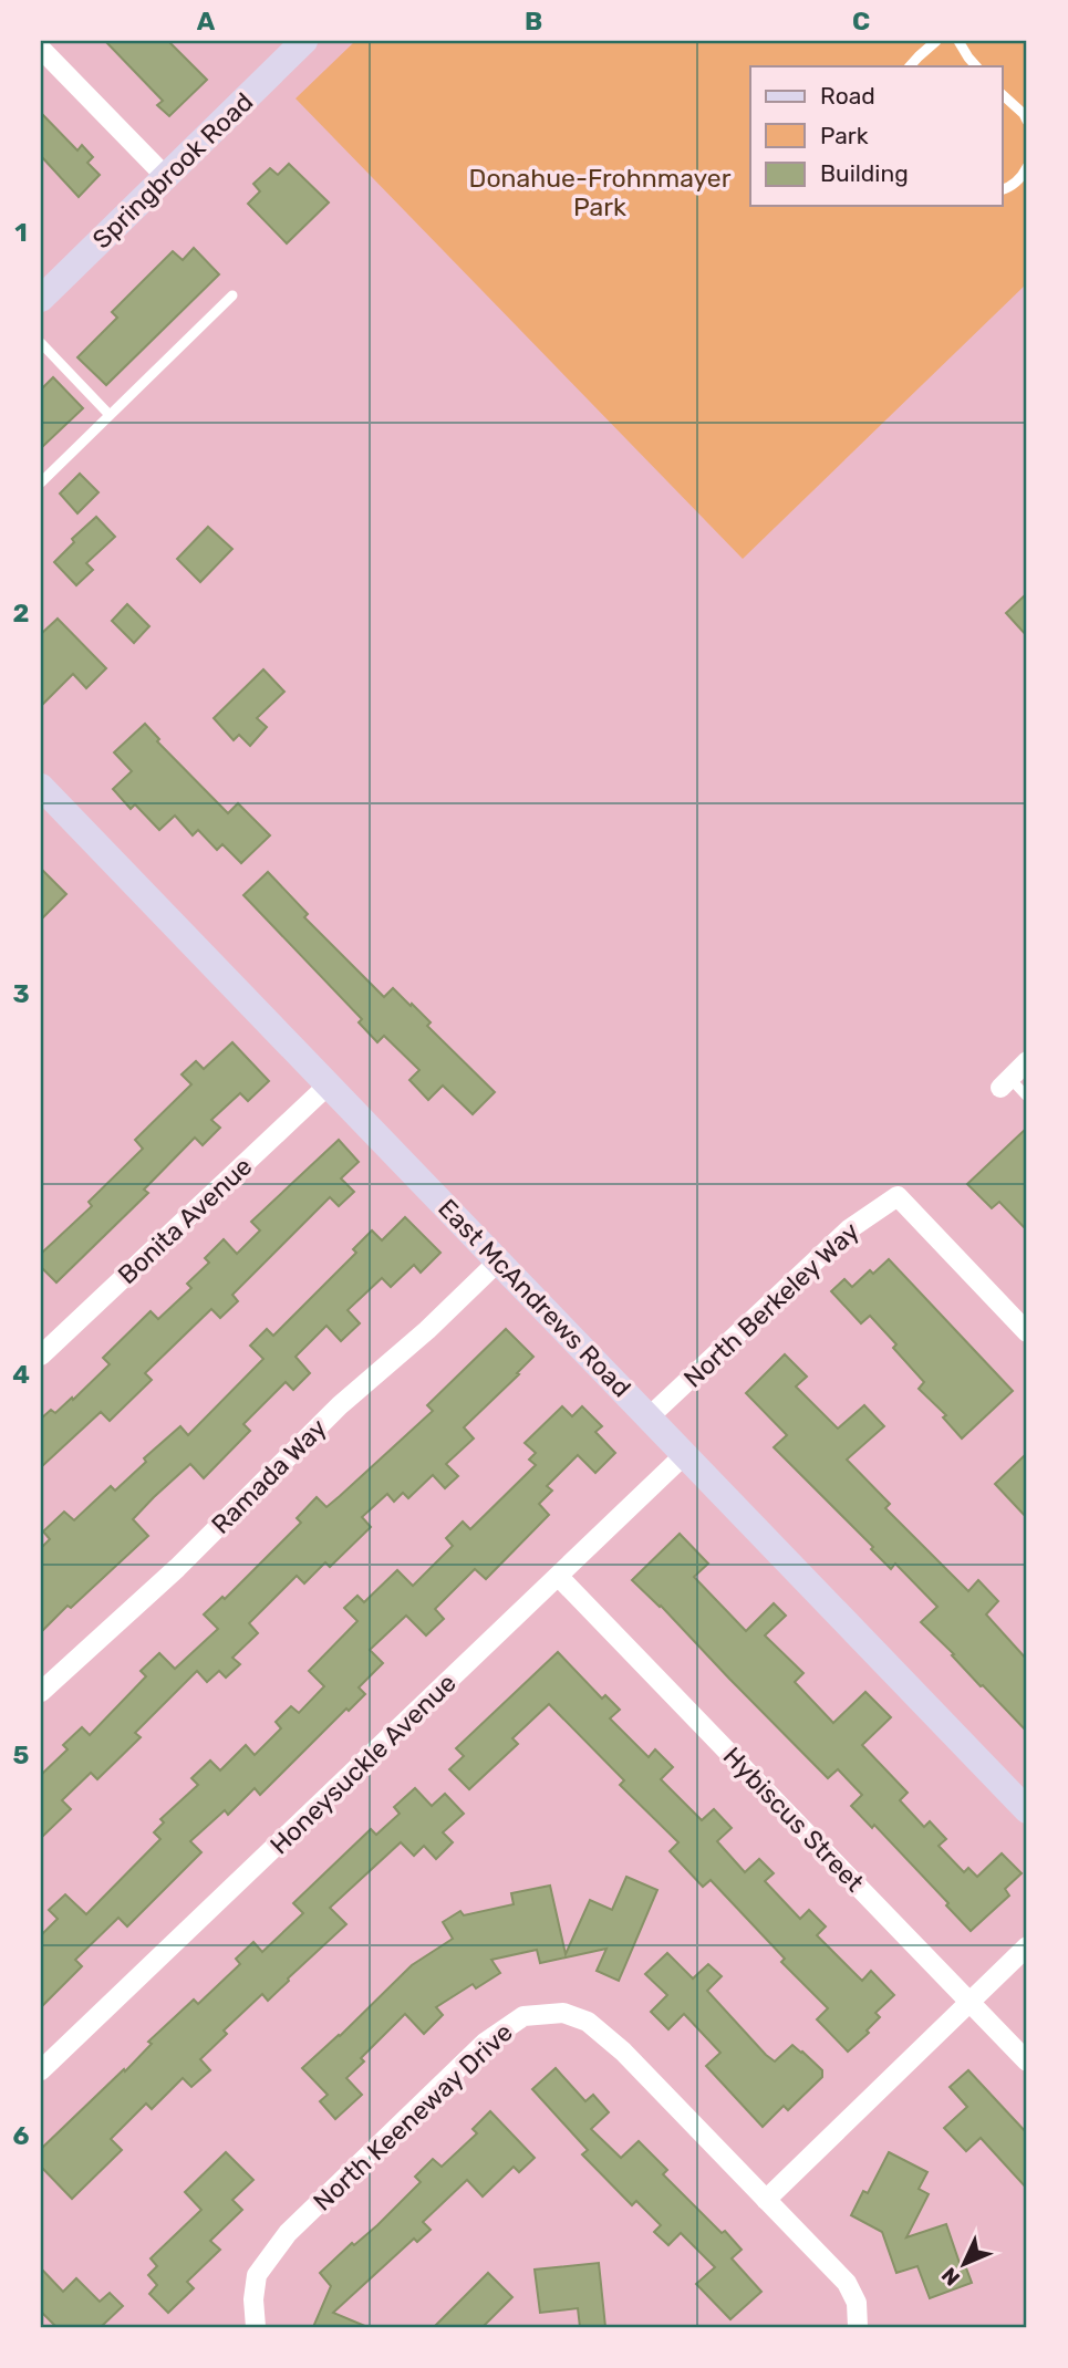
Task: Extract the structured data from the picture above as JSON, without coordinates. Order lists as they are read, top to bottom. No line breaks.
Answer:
{"streets":{"main road":["Springbrook Road","East McAndrews Road"],"street":["Bonita Avenue","North Berkeley Way","Ramada Way","Honeysuckle Avenue","Hybiscus Street","North Keeneway Drive"]},"crossings":[["Bonita Avenue","East McAndrews Road"],["East McAndrews Road","North Berkeley Way"],["East McAndrews Road","Ramada Way"],["East McAndrews Road","Honeysuckle Avenue"],["Honeysuckle Avenue","Hybiscus Street"]],"parks":["Donahue-Frohnmayer Park"],"legend":["Road","Park","Building"],"north":"bottom left","grid":{"columns":["A","B","C"],"rows":["1","2","3","4","5","6"]}}
